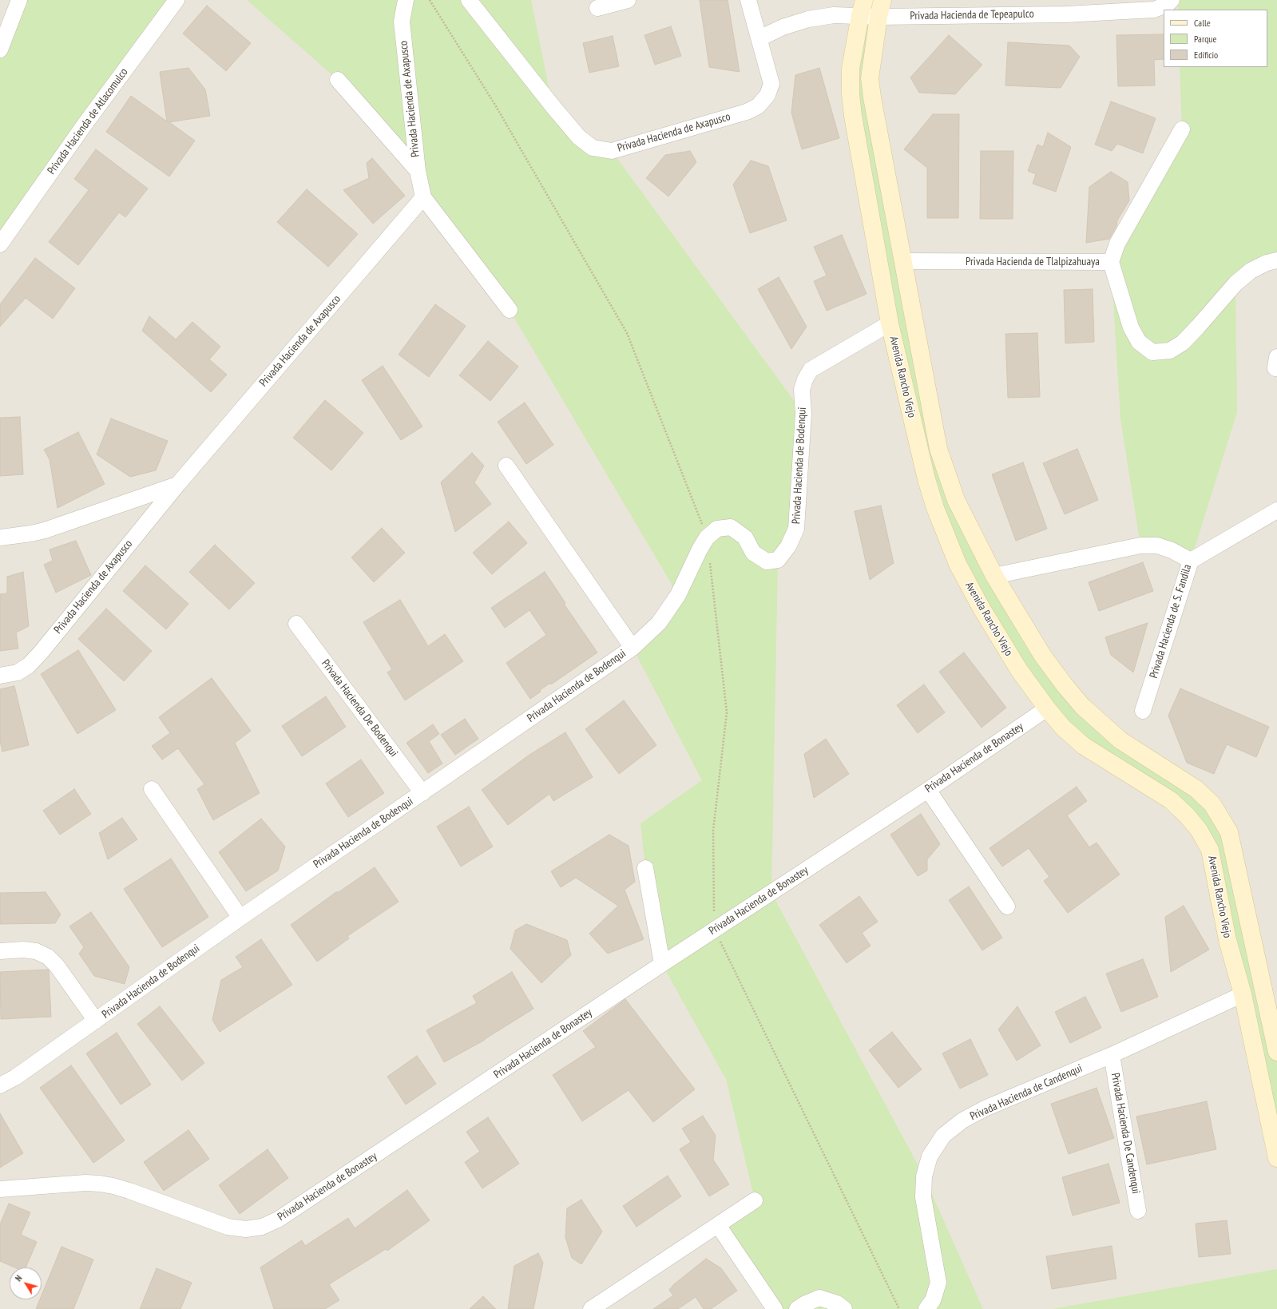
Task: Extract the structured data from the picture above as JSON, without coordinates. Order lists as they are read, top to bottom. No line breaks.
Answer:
{"streets":{"street":["Privada Hacienda de Tepeapulco","Privada Hacienda de Axapusco","Privada Hacienda de Atlacomulco","Privada Hacienda de Tlalpizahuaya","Avenida Rancho Viejo","Privada Hacienda de Bodenqui","Privada Hacienda de S. Fandila","Privada Hacienda De Bodenqui","Privada Hacienda de Bonastey","Privada Hacienda de Candenqui","Privada Hacienda De Candenqui"]},"crossings":[["Privada Hacienda de Tepeapulco","Avenida Rancho Viejo"],["Privada Hacienda de Tlalpizahuaya","Avenida Rancho Viejo"],["Avenida Rancho Viejo","Privada Hacienda de Bodenqui"],["Avenida Rancho Viejo","Privada Hacienda de S. Fandila"],["Avenida Rancho Viejo","Privada Hacienda de Bonastey"],["Avenida Rancho Viejo","Privada Hacienda de Candenqui"],["Privada Hacienda de Bodenqui","Privada Hacienda De Bodenqui"],["Privada Hacienda de Candenqui","Privada Hacienda De Candenqui"]],"legend":["Calle","Parque","Edificio"],"north":"top left"}
